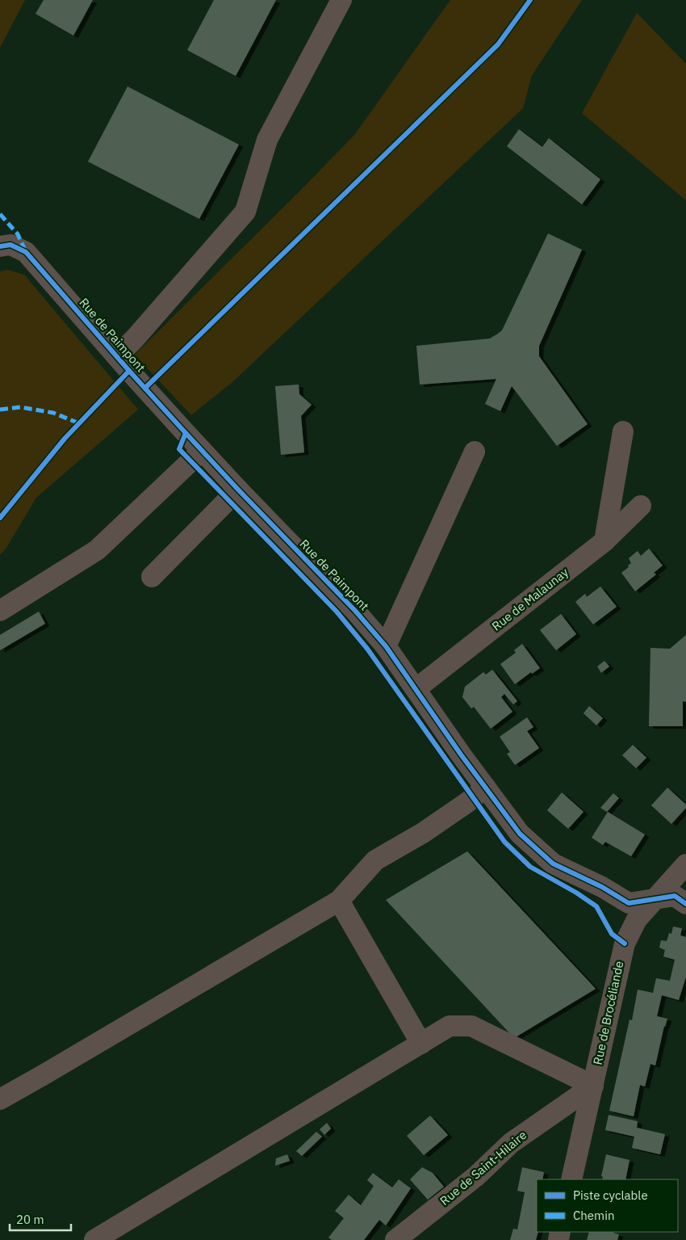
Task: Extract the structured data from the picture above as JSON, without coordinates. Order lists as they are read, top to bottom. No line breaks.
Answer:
{"streets":{"street":["Rue de Paimpont","Rue de Malaunay","Rue de Brocéliande","Rue de Saint-Hilaire"]},"crossings":[["Rue de Paimpont","Rue de Malaunay"],["Rue de Paimpont","Rue de Brocéliande"],["Rue de Brocéliande","Rue de Saint-Hilaire"]],"legend":["Piste cyclable","Chemin"],"scale_bar":"20 m"}
